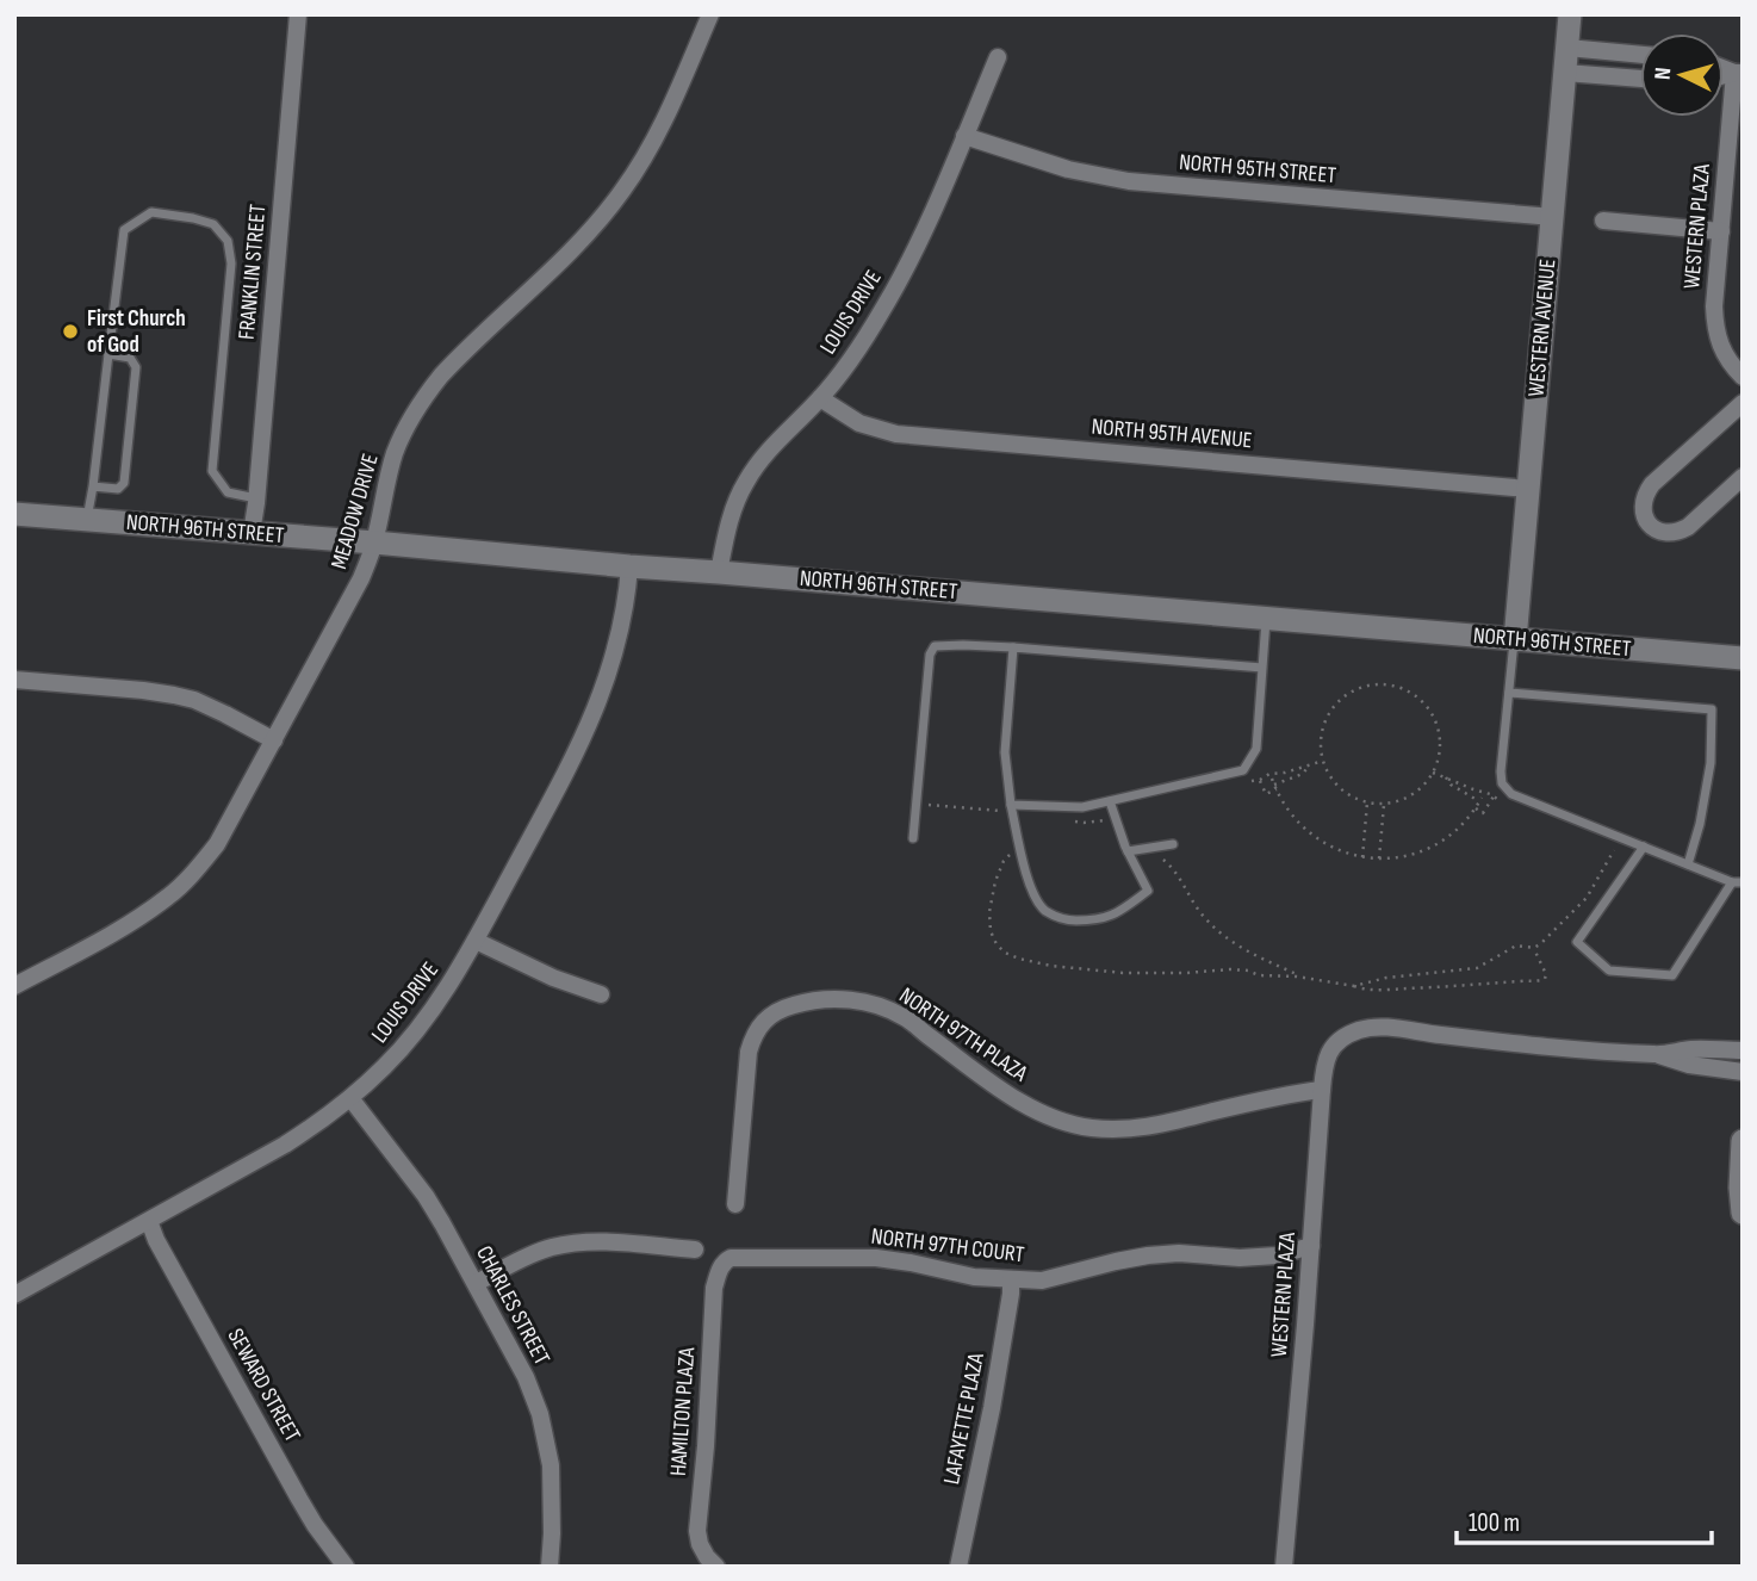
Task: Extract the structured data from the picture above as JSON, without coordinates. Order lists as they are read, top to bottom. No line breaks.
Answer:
{"streets":{"street":["NORTH 95TH STREET","WESTERN PLAZA","FRANKLIN STREET","LOUIS DRIVE","WESTERN AVENUE","NORTH 95TH AVENUE","MEADOW DRIVE","NORTH 96TH STREET","NORTH 97TH PLAZA","NORTH 97TH COURT","CHARLES STREET","SEWARD STREET","HAMILTON PLAZA","LAFAYETTE PLAZA"]},"crossings":[["NORTH 95TH STREET","LOUIS DRIVE"],["NORTH 95TH STREET","WESTERN AVENUE"],["WESTERN PLAZA","NORTH 97TH PLAZA"],["WESTERN PLAZA","NORTH 97TH COURT"],["FRANKLIN STREET","NORTH 96TH STREET"],["LOUIS DRIVE","NORTH 95TH AVENUE"],["LOUIS DRIVE","NORTH 96TH STREET"],["LOUIS DRIVE","CHARLES STREET"],["LOUIS DRIVE","SEWARD STREET"],["WESTERN AVENUE","NORTH 95TH AVENUE"],["WESTERN AVENUE","NORTH 96TH STREET"],["MEADOW DRIVE","NORTH 96TH STREET"],["NORTH 97TH COURT","HAMILTON PLAZA"],["NORTH 97TH COURT","LAFAYETTE PLAZA"]],"places":["First Church of God"],"scale_bar":"100 m","north":"left"}
